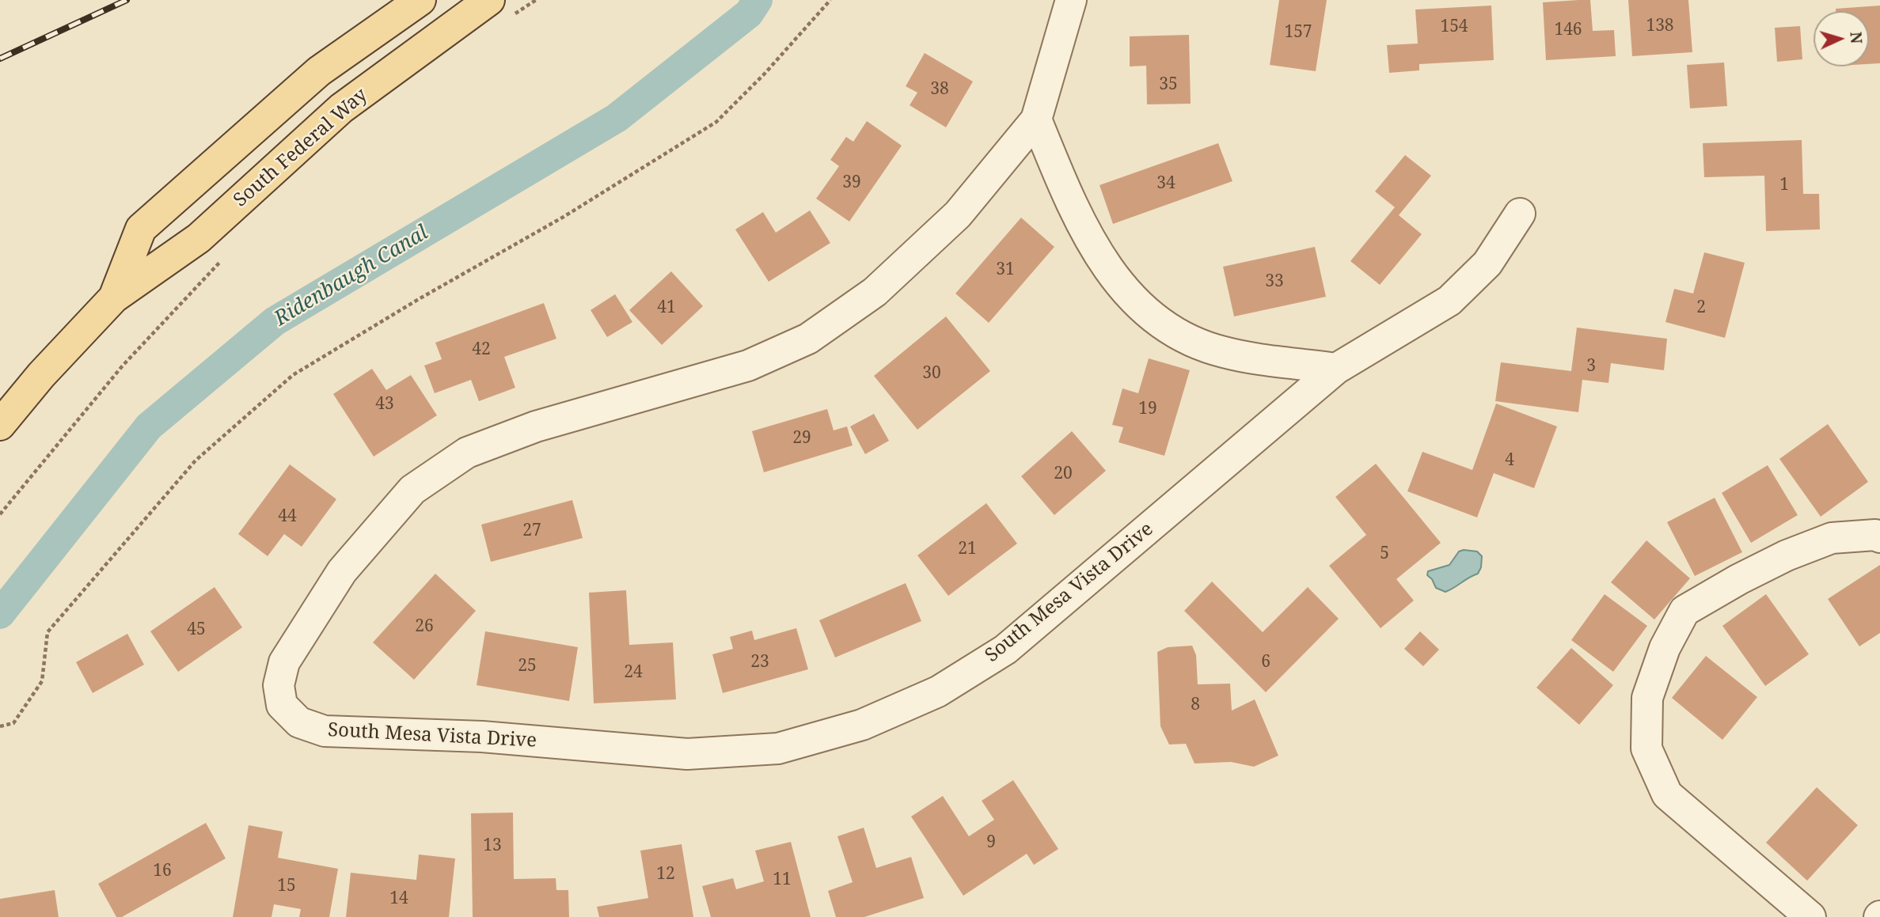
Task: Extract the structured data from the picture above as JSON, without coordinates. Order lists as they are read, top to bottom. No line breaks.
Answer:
{"streets":{"main road":["South Federal Way"],"street":["South Mesa Vista Drive"]},"water":["Ridenbaugh Canal"],"house_numbers":["138","154","146","157","35","38","39","34","1","31","33","41","2","42","3","30","43","19","29","4","20","44","27","21","5","26","45","23","6","25","24","8","9","13","16","12","11","15","14"],"north":"right"}
